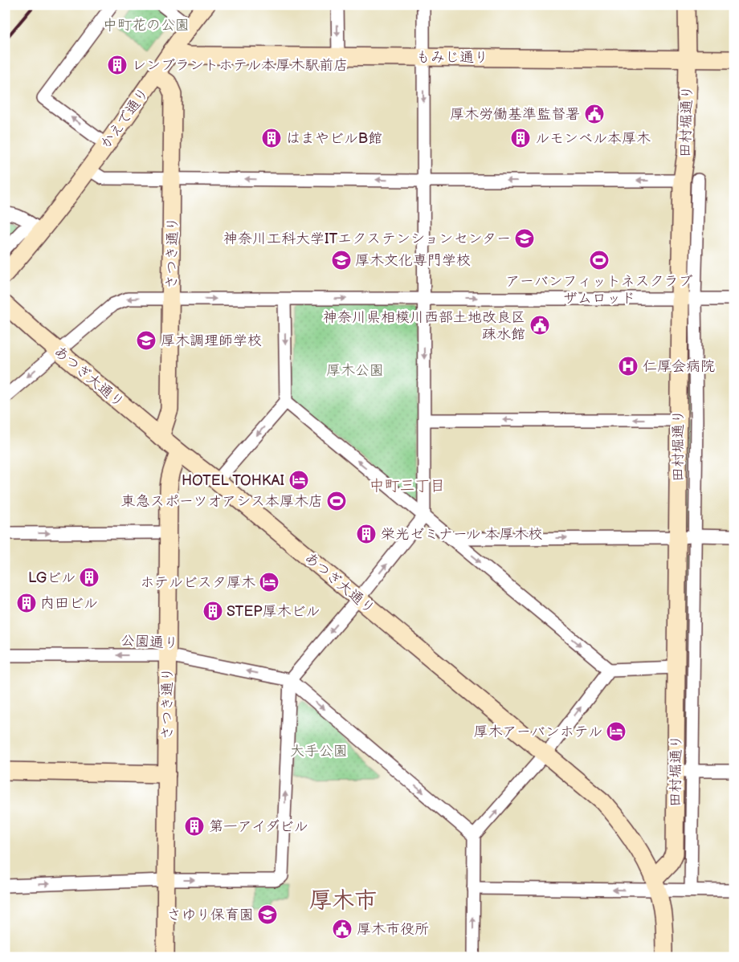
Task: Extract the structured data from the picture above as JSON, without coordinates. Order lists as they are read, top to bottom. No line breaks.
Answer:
{"streets":{"street":["もみじ通り","かえで通り","田村堀通り","さつき通り","あつぎ大通り","公園通り"]},"crossings":[["もみじ通り","かえで通り"],["もみじ通り","田村堀通り"],["かえで通り","さつき通り"],["田村堀通り","あつぎ大通り"],["さつき通り","あつぎ大通り"],["さつき通り","公園通り"]],"one_way":["公園通り"],"districts":["中町三丁目","厚木市"],"parks":["中町花の公園","厚木公園","大手公園"],"places":{"building":["レンブラントホテル本厚木駅前店","はまやビルB館","ルモンベル本厚木","栄光ゼミナール 本厚木校","LGビル","内田ビル","STEP厚木ビル","第一アイダビル"],"public building":["厚木労働基準監督署","神奈川県相模川西部土地改良区 疎水館","厚木市役所"],"school or university":["神奈川工科大学ITエクステンションセンター","厚木文化専門学校","厚木調理師学校","さゆり保育園"],"sports":["アーバンフィットネスクラブ ザムロッド","東急スポーツオアシス本厚木店"],"hospital":["仁厚会病院"],"hotel":["HOTEL TOHKAI","ホテルビスタ厚木","厚木アーバンホテル"]}}
